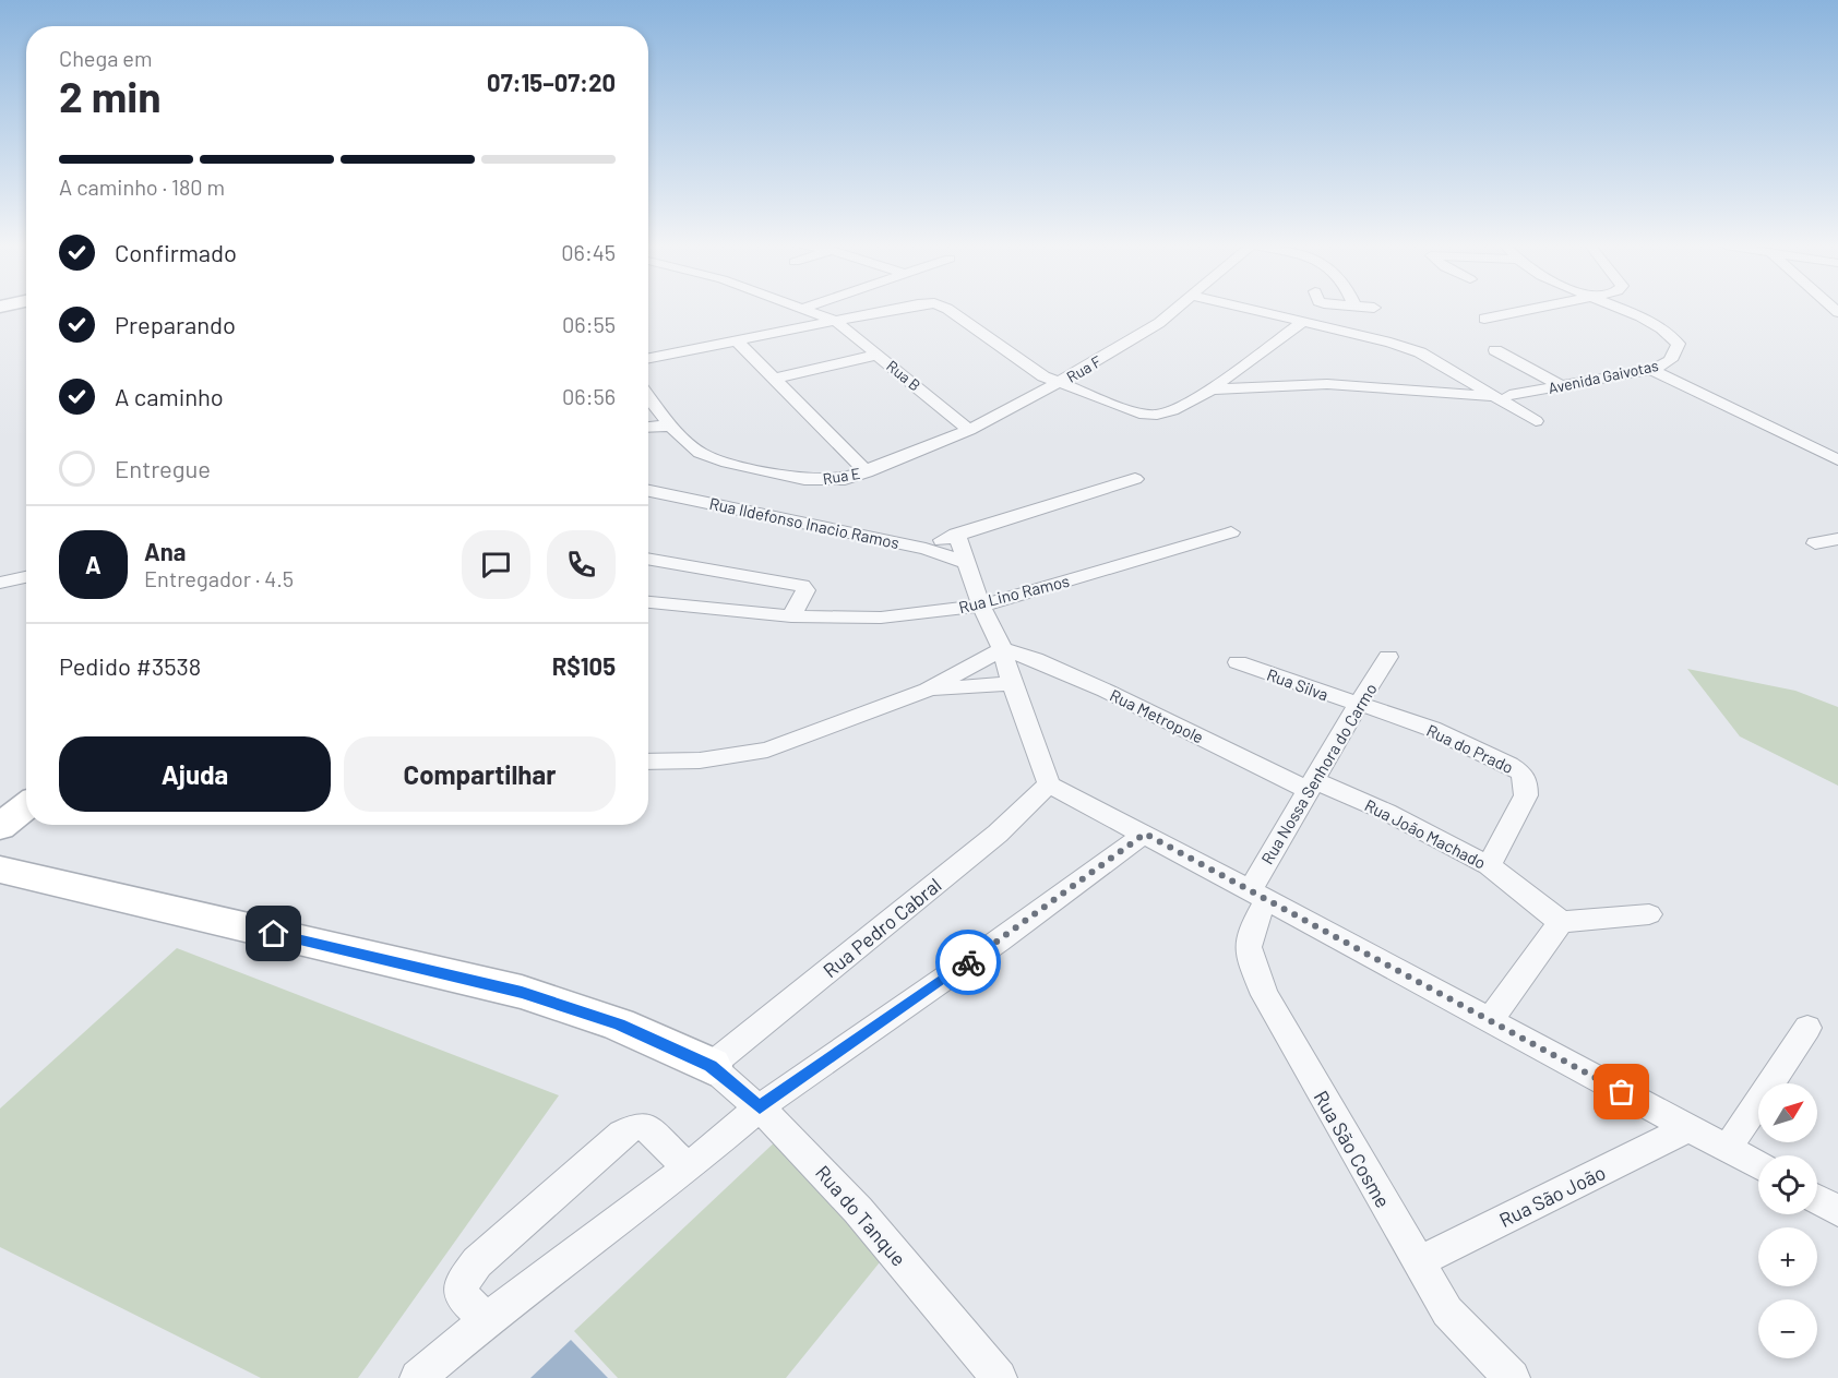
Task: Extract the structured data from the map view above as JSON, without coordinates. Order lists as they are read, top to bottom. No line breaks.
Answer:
{"streets":{"street":["Rua F","Rua B","Avenida Gaivotas","Rua E","Rua Ildefonso Inacio Ramos","Rua Lino Ramos","Rua Silva","Rua Metropole","Rua do Prado","Rua Nossa Senhora do Carmo","Rua João Machado","Rua Pedro Cabral","Rua São Cosme","Rua São João","Rua do Tanque"]},"crossings":[["Rua F","Rua E"],["Rua B","Rua E"],["Rua Silva","Rua do Prado"],["Rua Silva","Rua Nossa Senhora do Carmo"],["Rua Metropole","Rua Nossa Senhora do Carmo"],["Rua Metropole","Rua João Machado"],["Rua do Prado","Rua Nossa Senhora do Carmo"],["Rua do Prado","Rua João Machado"],["Rua Nossa Senhora do Carmo","Rua João Machado"],["Rua Nossa Senhora do Carmo","Rua São Cosme"],["Rua Pedro Cabral","Rua do Tanque"],["Rua São Cosme","Rua São João"]],"north":"top right","page":{"heading":["2 min","Chega em","07:15–07:20"],"panel":["Ana","Entregador · 4.5","Pedido #3538","R$105"],"bar":"A caminho · 180 m","list":[["Confirmado","06:45"],["Preparando","06:55"],["A caminho","06:56"],"Entregue"],"round":"A","buttons":["Ajuda","Compartilhar"],"map_buttons":["+","−"]}}
